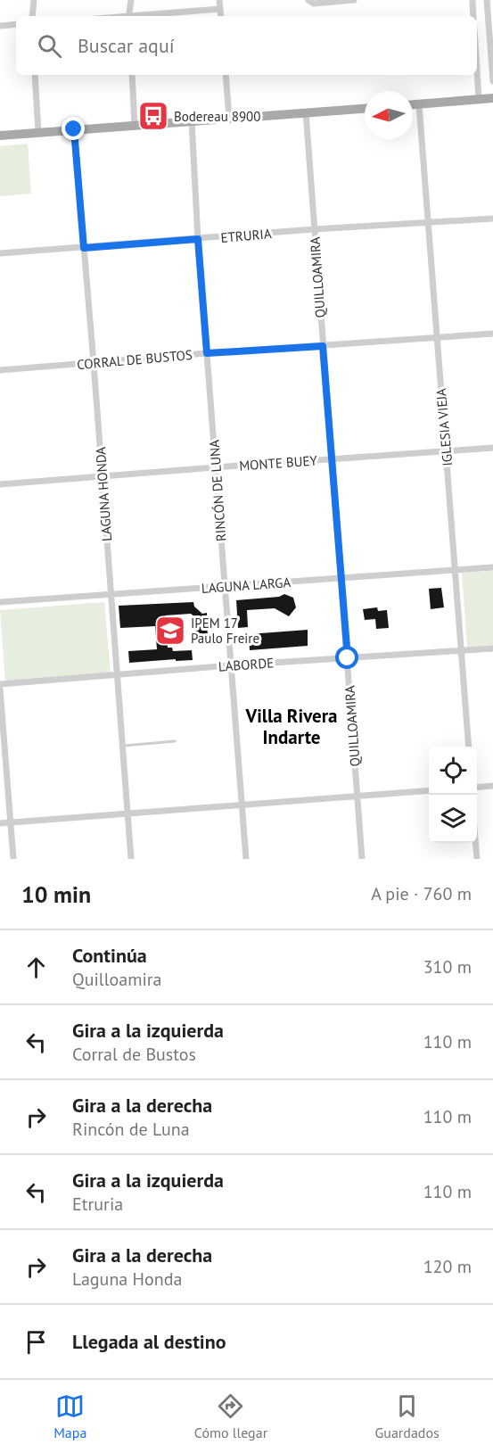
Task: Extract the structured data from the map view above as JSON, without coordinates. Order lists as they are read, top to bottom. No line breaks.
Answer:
{"streets":{"street":["ETRURIA","QUILLOAMIRA","CORRAL DE BUSTOS","IGLESIA VIEJA","MONTE BUEY","RINCÓN DE LUNA","LAGUNA HONDA","LAGUNA LARGA","LABORDE"]},"crossings":[["ETRURIA","QUILLOAMIRA"],["ETRURIA","IGLESIA VIEJA"],["ETRURIA","RINCÓN DE LUNA"],["ETRURIA","LAGUNA HONDA"],["QUILLOAMIRA","CORRAL DE BUSTOS"],["QUILLOAMIRA","MONTE BUEY"],["QUILLOAMIRA","LAGUNA LARGA"],["QUILLOAMIRA","LABORDE"],["CORRAL DE BUSTOS","IGLESIA VIEJA"],["CORRAL DE BUSTOS","RINCÓN DE LUNA"],["CORRAL DE BUSTOS","LAGUNA HONDA"],["IGLESIA VIEJA","MONTE BUEY"],["IGLESIA VIEJA","LAGUNA LARGA"],["IGLESIA VIEJA","LABORDE"],["MONTE BUEY","RINCÓN DE LUNA"],["MONTE BUEY","LAGUNA HONDA"],["RINCÓN DE LUNA","LAGUNA LARGA"],["RINCÓN DE LUNA","LABORDE"],["LAGUNA HONDA","LAGUNA LARGA"],["LAGUNA HONDA","LABORDE"]],"districts":["Villa Rivera Indarte"],"places":{"bus stop":["Bodereau 8900"],"school or university":["IPEM 17 Paulo Freire"]},"north":"left","page":{"search":"Buscar aquí","heading":["10 min","A pie · 760 m"],"list":[["Continúa","Quilloamira","310 m"],["Gira a la izquierda","Corral de Bustos","110 m"],["Gira a la derecha","Rincón de Luna","110 m"],["Gira a la izquierda","Etruria","110 m"],["Gira a la derecha","Laguna Honda","120 m"],"Llegada al destino"],"nav":["Mapa","Cómo llegar","Guardados"]}}
